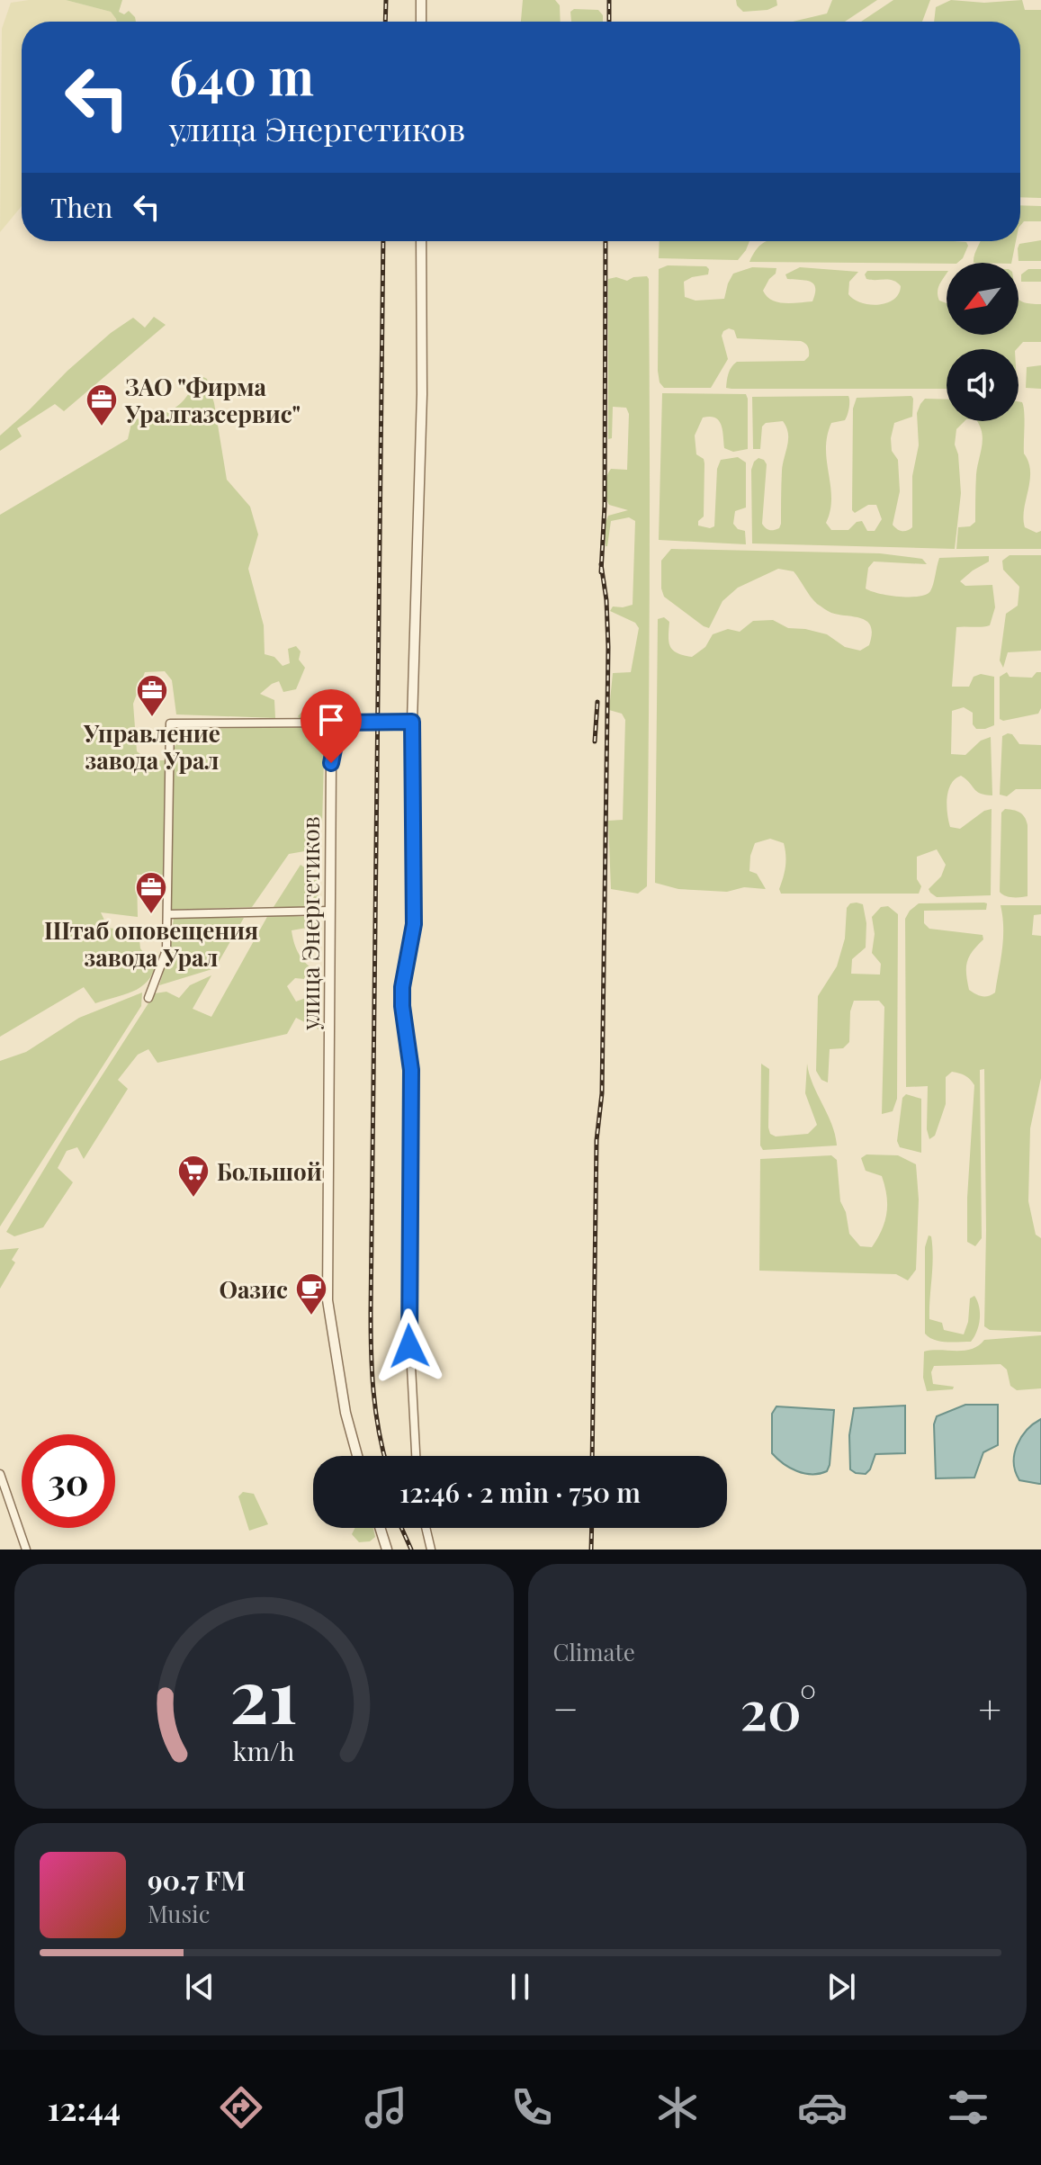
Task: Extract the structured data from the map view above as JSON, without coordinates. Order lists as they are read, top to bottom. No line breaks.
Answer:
{"streets":{"street":["улица Энергетиков"]},"places":{"office":["ЗАО \"Фирма Уралгазсервис\"","Управление завода Урал","Штаб оповещения завода Урал"],"supermarket":["Большой"],"cafe":["Оазис"]},"north":"bottom left","page":{"turn":["640 m","улица Энергетиков"],"then":"Then","limit":"30","trip":"12:46 · 2 min · 750 m","tile":"Climate","heat":["−","20°","+"],"song":["90.7 FM","Music"],"tabs":"12:44","gauge":["21","km/h"]}}
